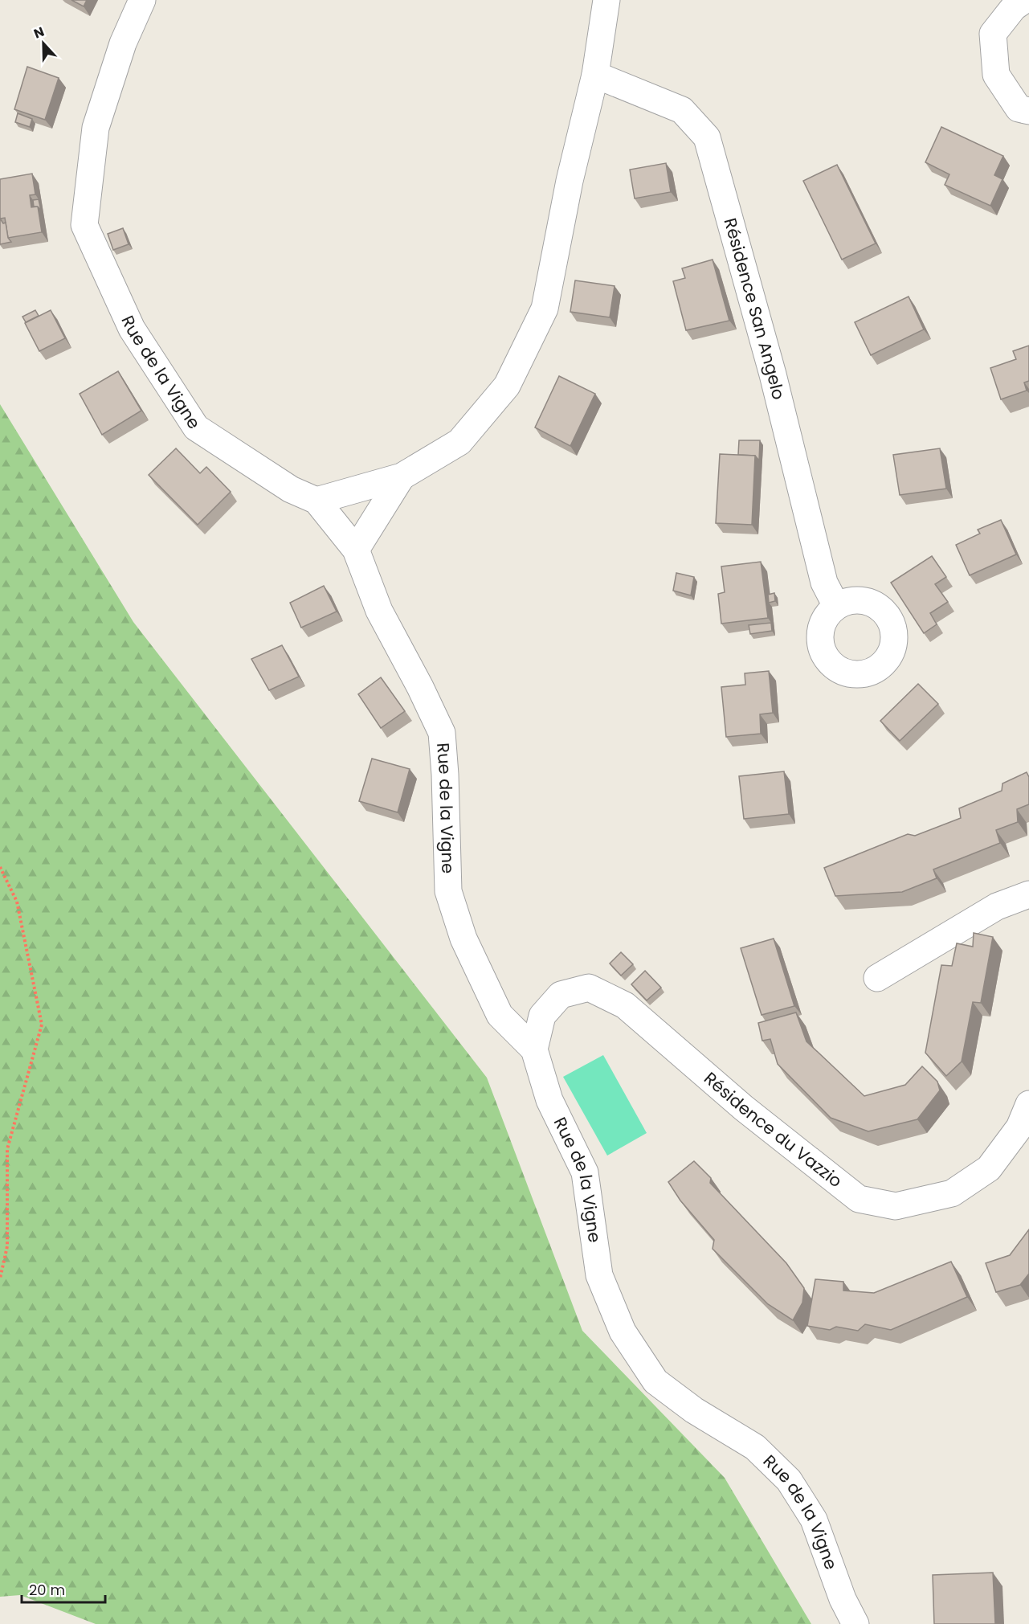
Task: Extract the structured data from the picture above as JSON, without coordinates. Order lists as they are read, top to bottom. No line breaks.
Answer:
{"streets":{"street":["Résidence San Angelo","Rue de la Vigne","Résidence du Vazzio"]},"crossings":[["Rue de la Vigne","Résidence du Vazzio"]],"scale_bar":"20 m","north":"top"}
